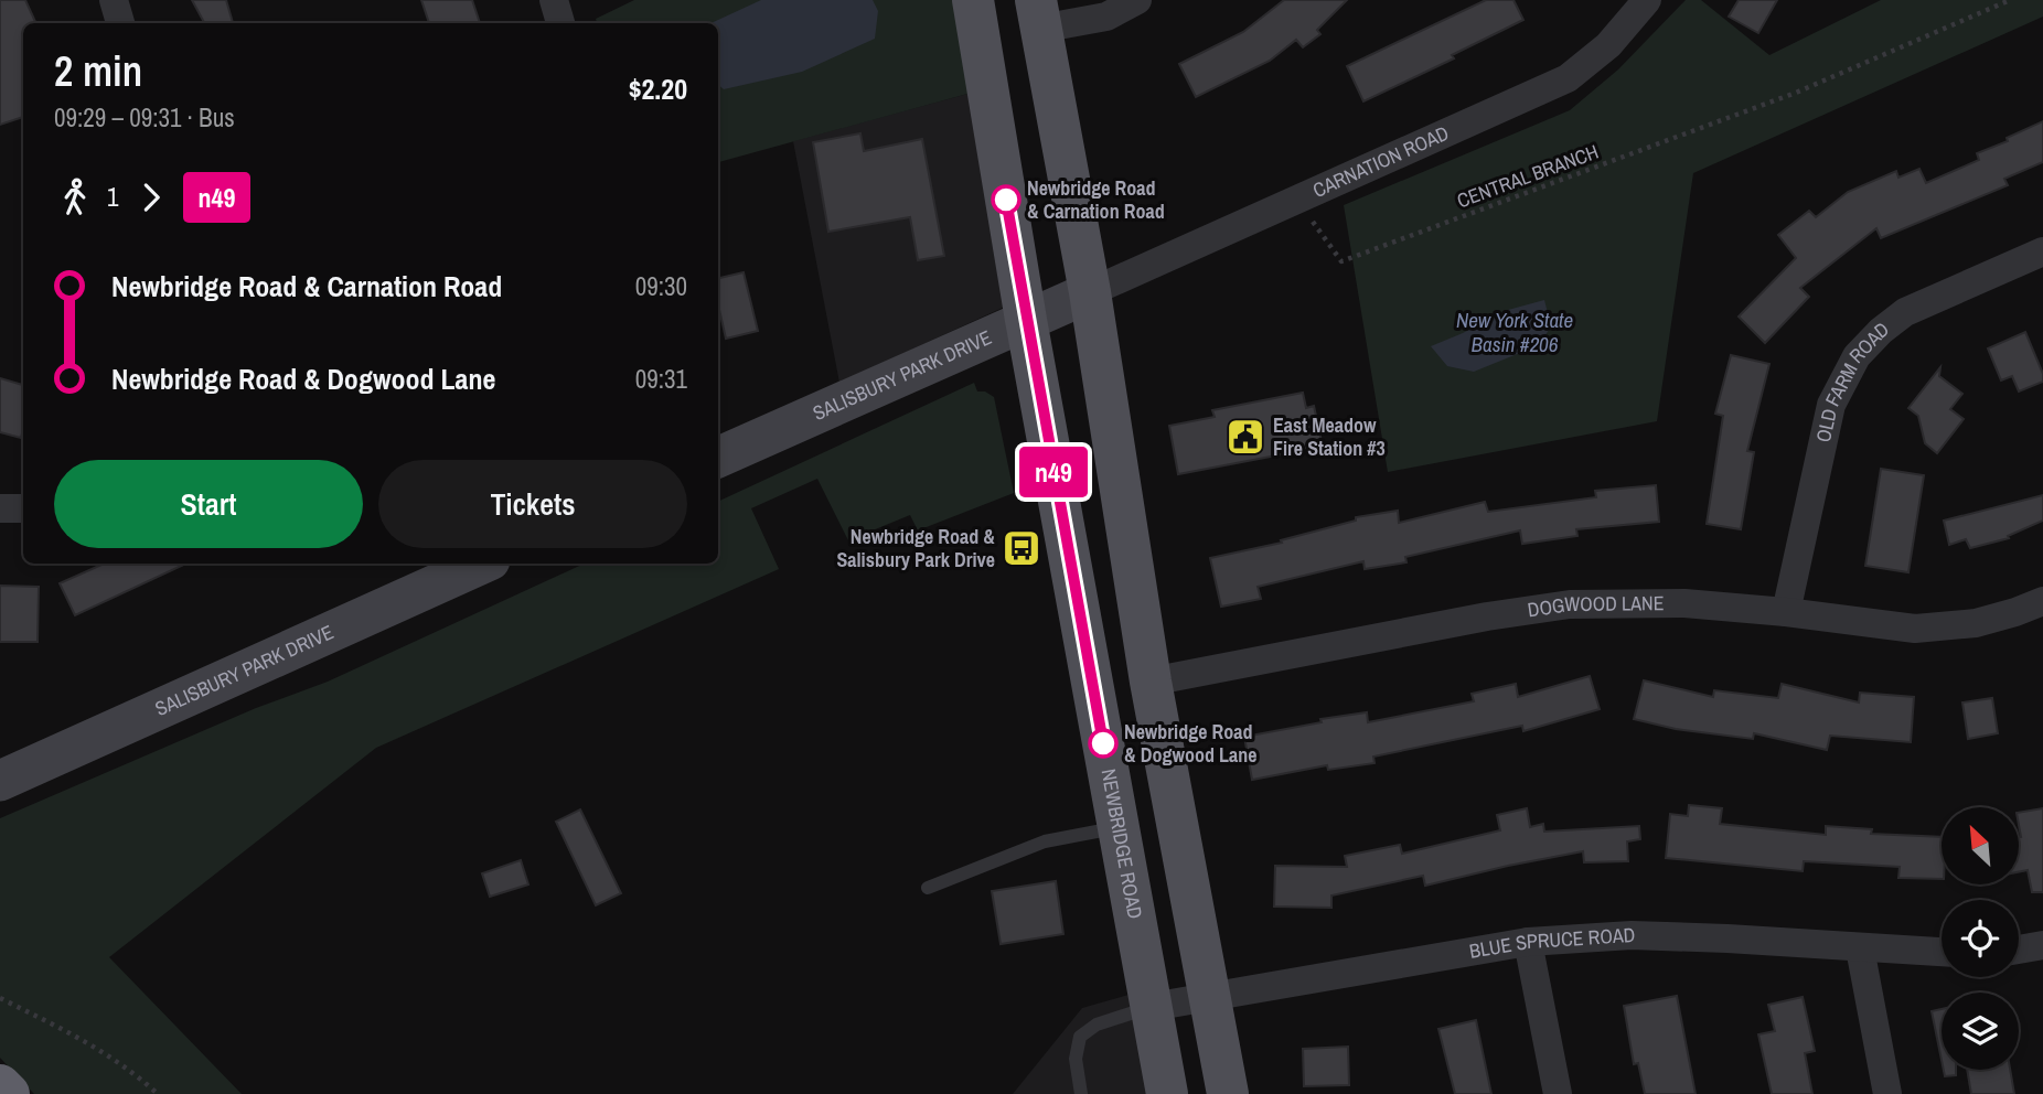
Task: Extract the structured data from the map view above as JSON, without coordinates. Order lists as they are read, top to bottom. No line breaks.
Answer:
{"streets":{"main road":["SALISBURY PARK DRIVE","NEWBRIDGE ROAD"],"street":["CARNATION ROAD","OLD FARM ROAD","DOGWOOD LANE","BLUE SPRUCE ROAD"],"path":["CENTRAL BRANCH"]},"crossings":[["CARNATION ROAD","CENTRAL BRANCH"],["CARNATION ROAD","SALISBURY PARK DRIVE"],["SALISBURY PARK DRIVE","NEWBRIDGE ROAD"],["OLD FARM ROAD","DOGWOOD LANE"],["NEWBRIDGE ROAD","BLUE SPRUCE ROAD"]],"water":["New York State Basin #206"],"places":{"other":["Newbridge Road & Carnation Road","Newbridge Road & Dogwood Lane"],"public building":["East Meadow Fire Station #3"],"bus stop":["Newbridge Road & Salisbury Park Drive"]},"lines":["bus line n49"],"north":"top left","page":{"on_map":"n49","heading":["2 min","09:29 – 09:31 · Bus","$2.20"],"legs":["1","n49"],"list":[{"name":"Newbridge Road & Carnation Road","value":"09:30"},{"name":"Newbridge Road & Dogwood Lane","value":"09:31"}],"buttons":["Start","Tickets"]}}
